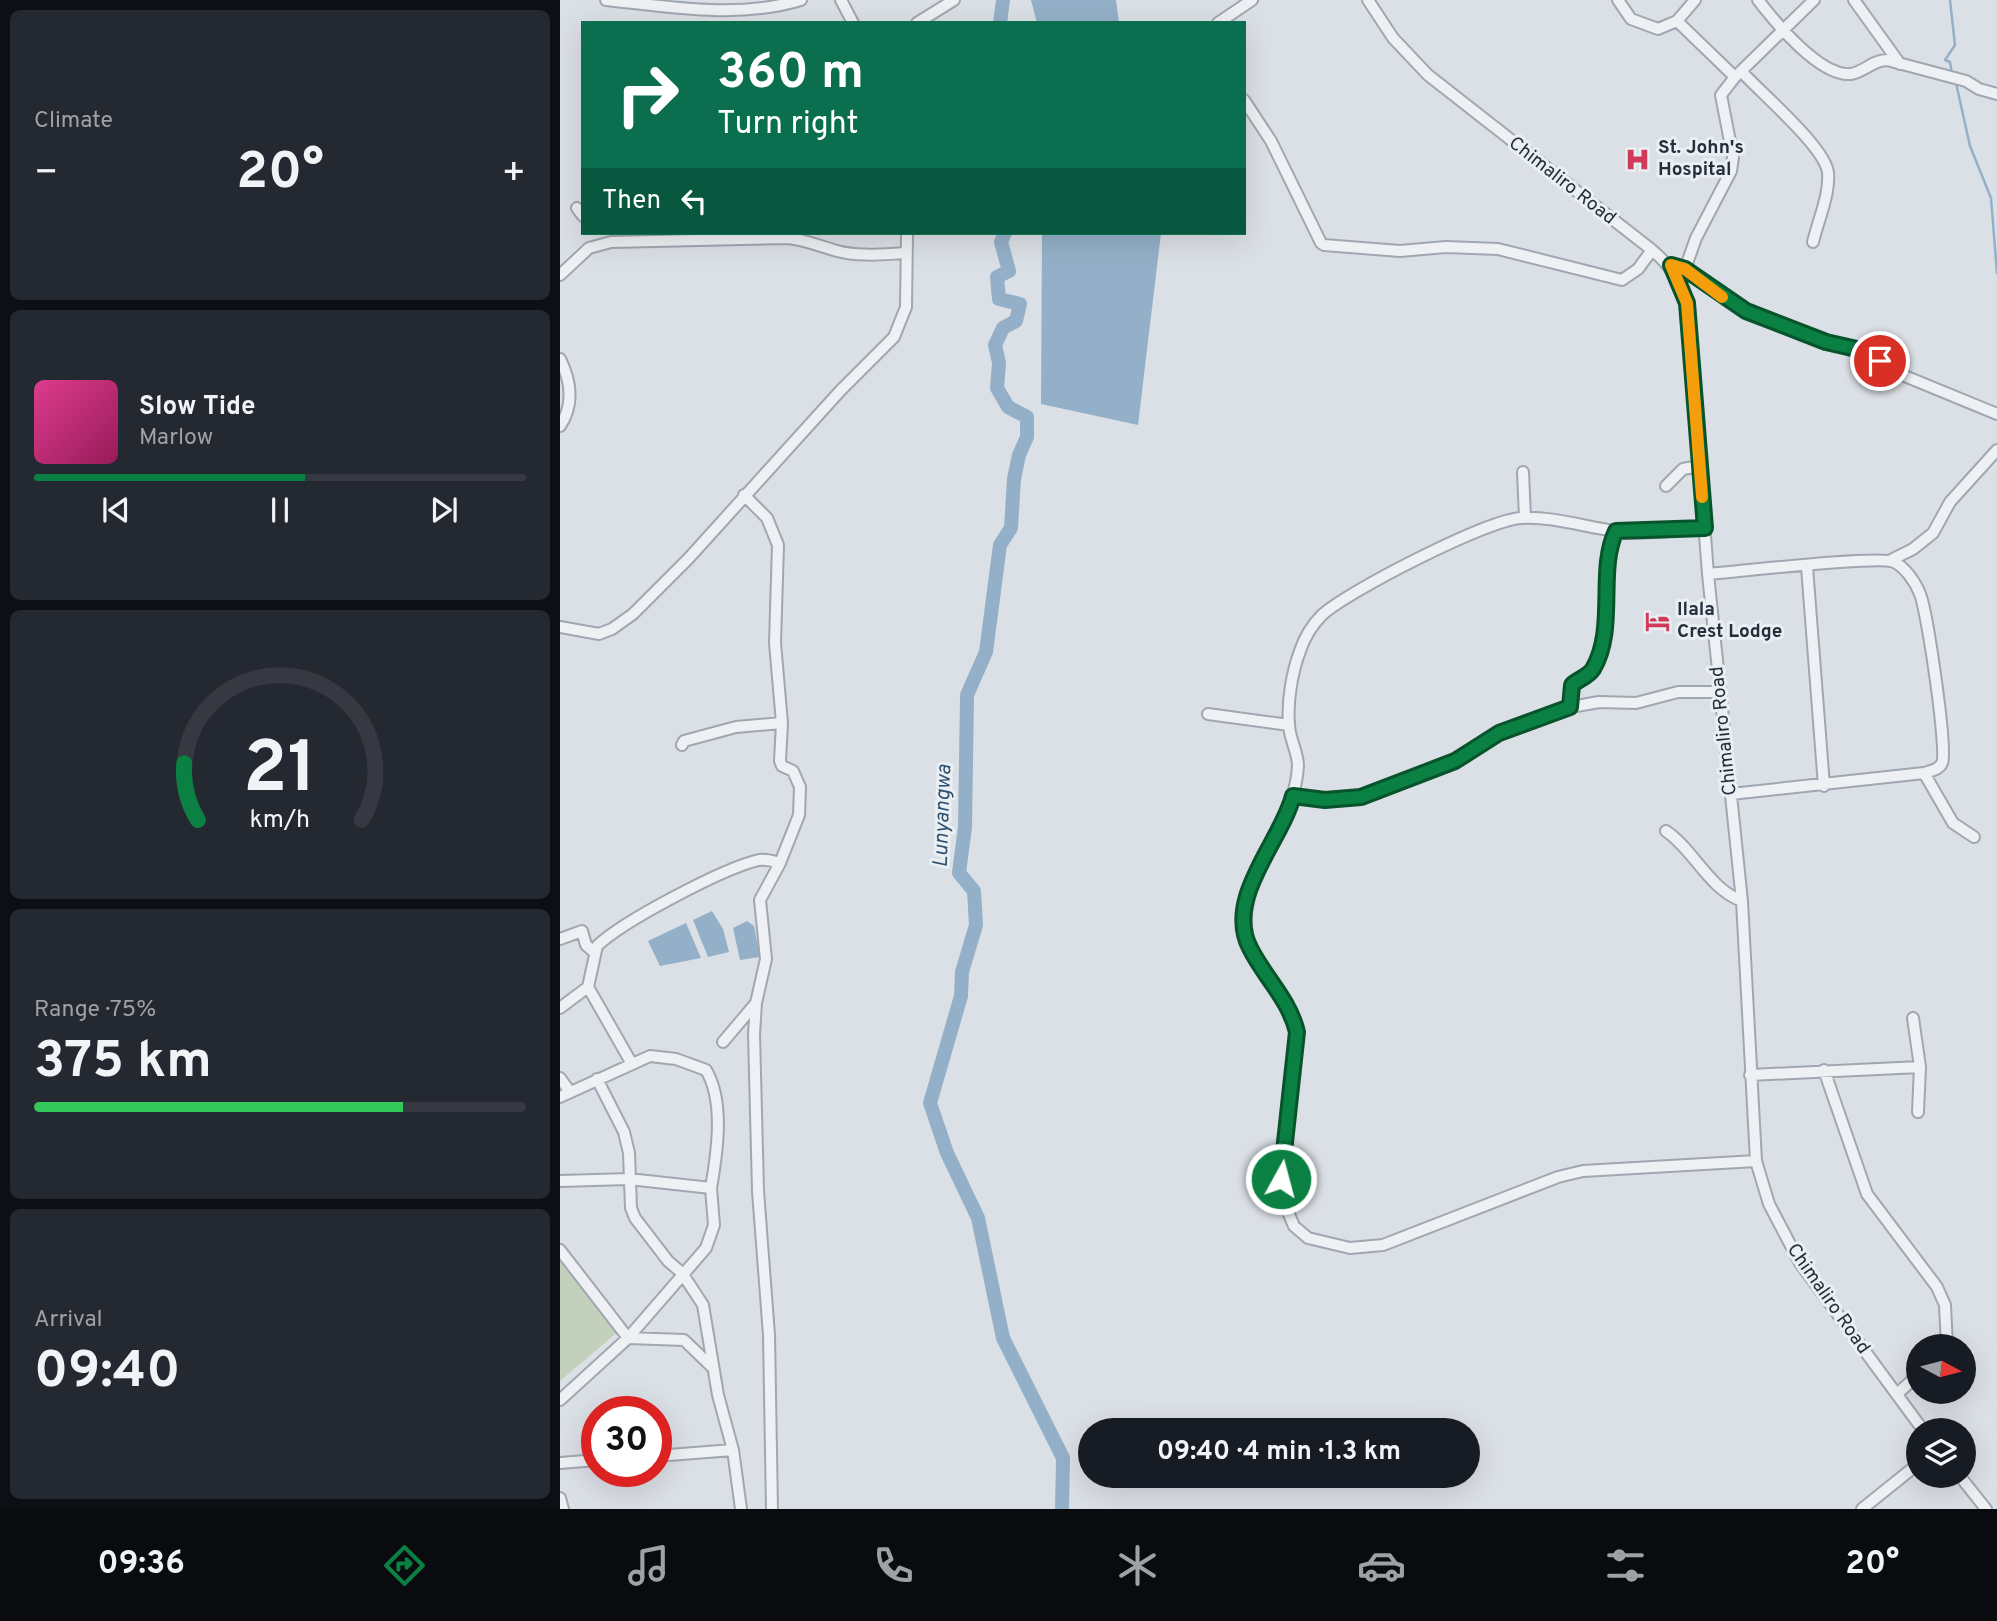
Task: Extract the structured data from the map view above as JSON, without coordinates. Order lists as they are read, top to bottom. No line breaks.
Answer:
{"streets":{"street":["Chimaliro Road"]},"water":["Lunyangwa"],"places":{"hospital":["St. John's Hospital"],"hotel":["Ilala Crest Lodge"]},"north":"right","page":{"tile":["Climate",["Range · 75%","375 km"],["Arrival","09:40"]],"turn":["360 m","Turn right"],"heat":["−","20°","+"],"then":"Then","song":["Slow Tide","Marlow"],"limit":"30","trip":"09:40 · 4 min · 1.3 km","tabs":["09:36","20°"],"gauge":["21","km/h"]}}
